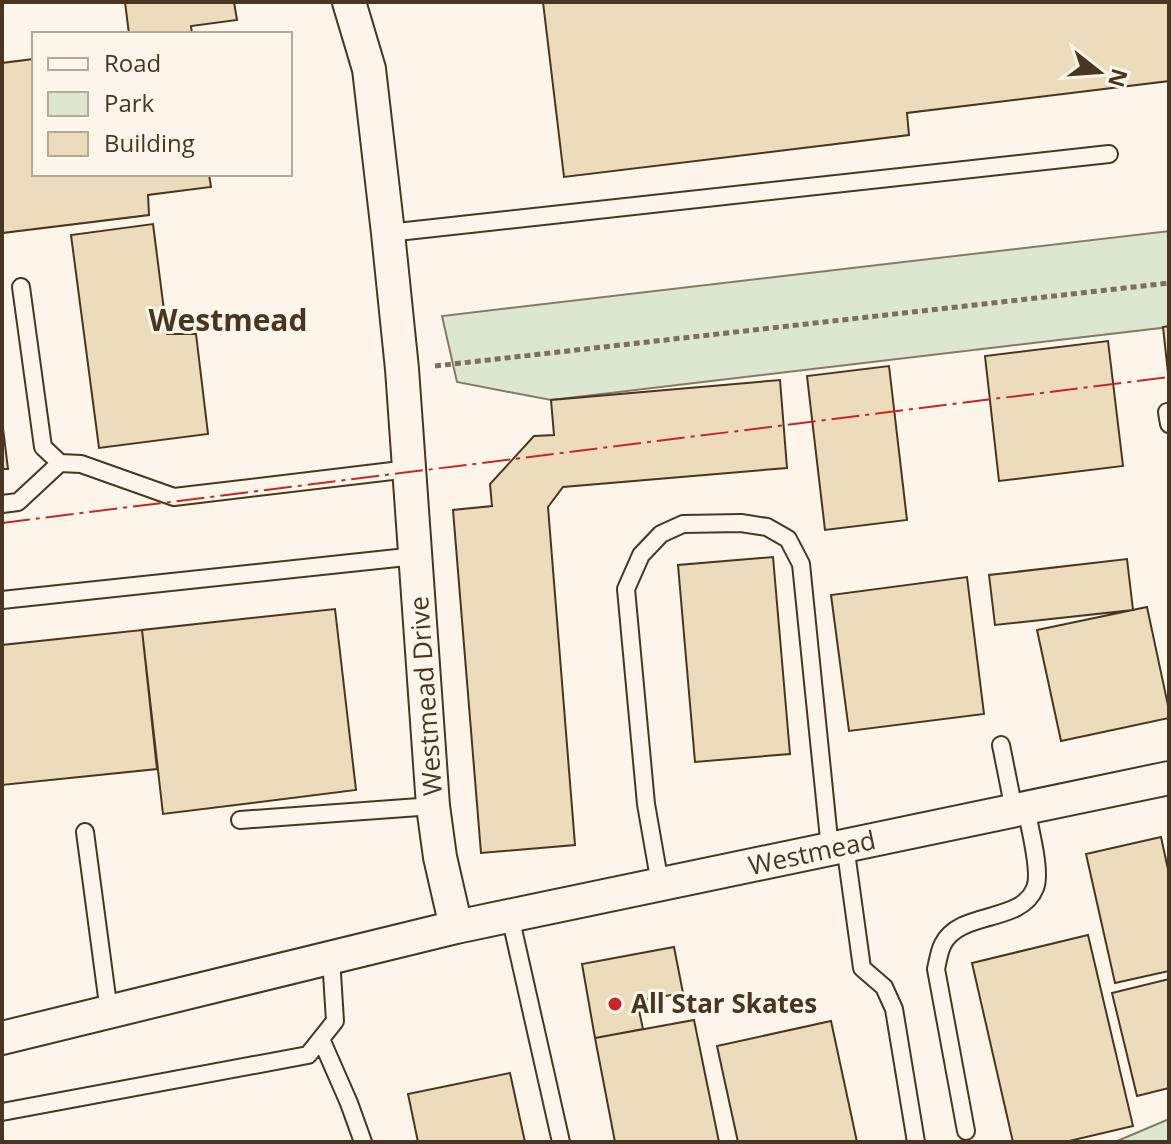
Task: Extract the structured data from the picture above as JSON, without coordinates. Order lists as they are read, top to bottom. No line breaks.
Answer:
{"streets":{"street":["Westmead Drive","Westmead"]},"crossings":[["Westmead Drive","Westmead"]],"districts":["Westmead"],"places":["All Star Skates"],"legend":["Road","Park","Building"],"north":"right"}
